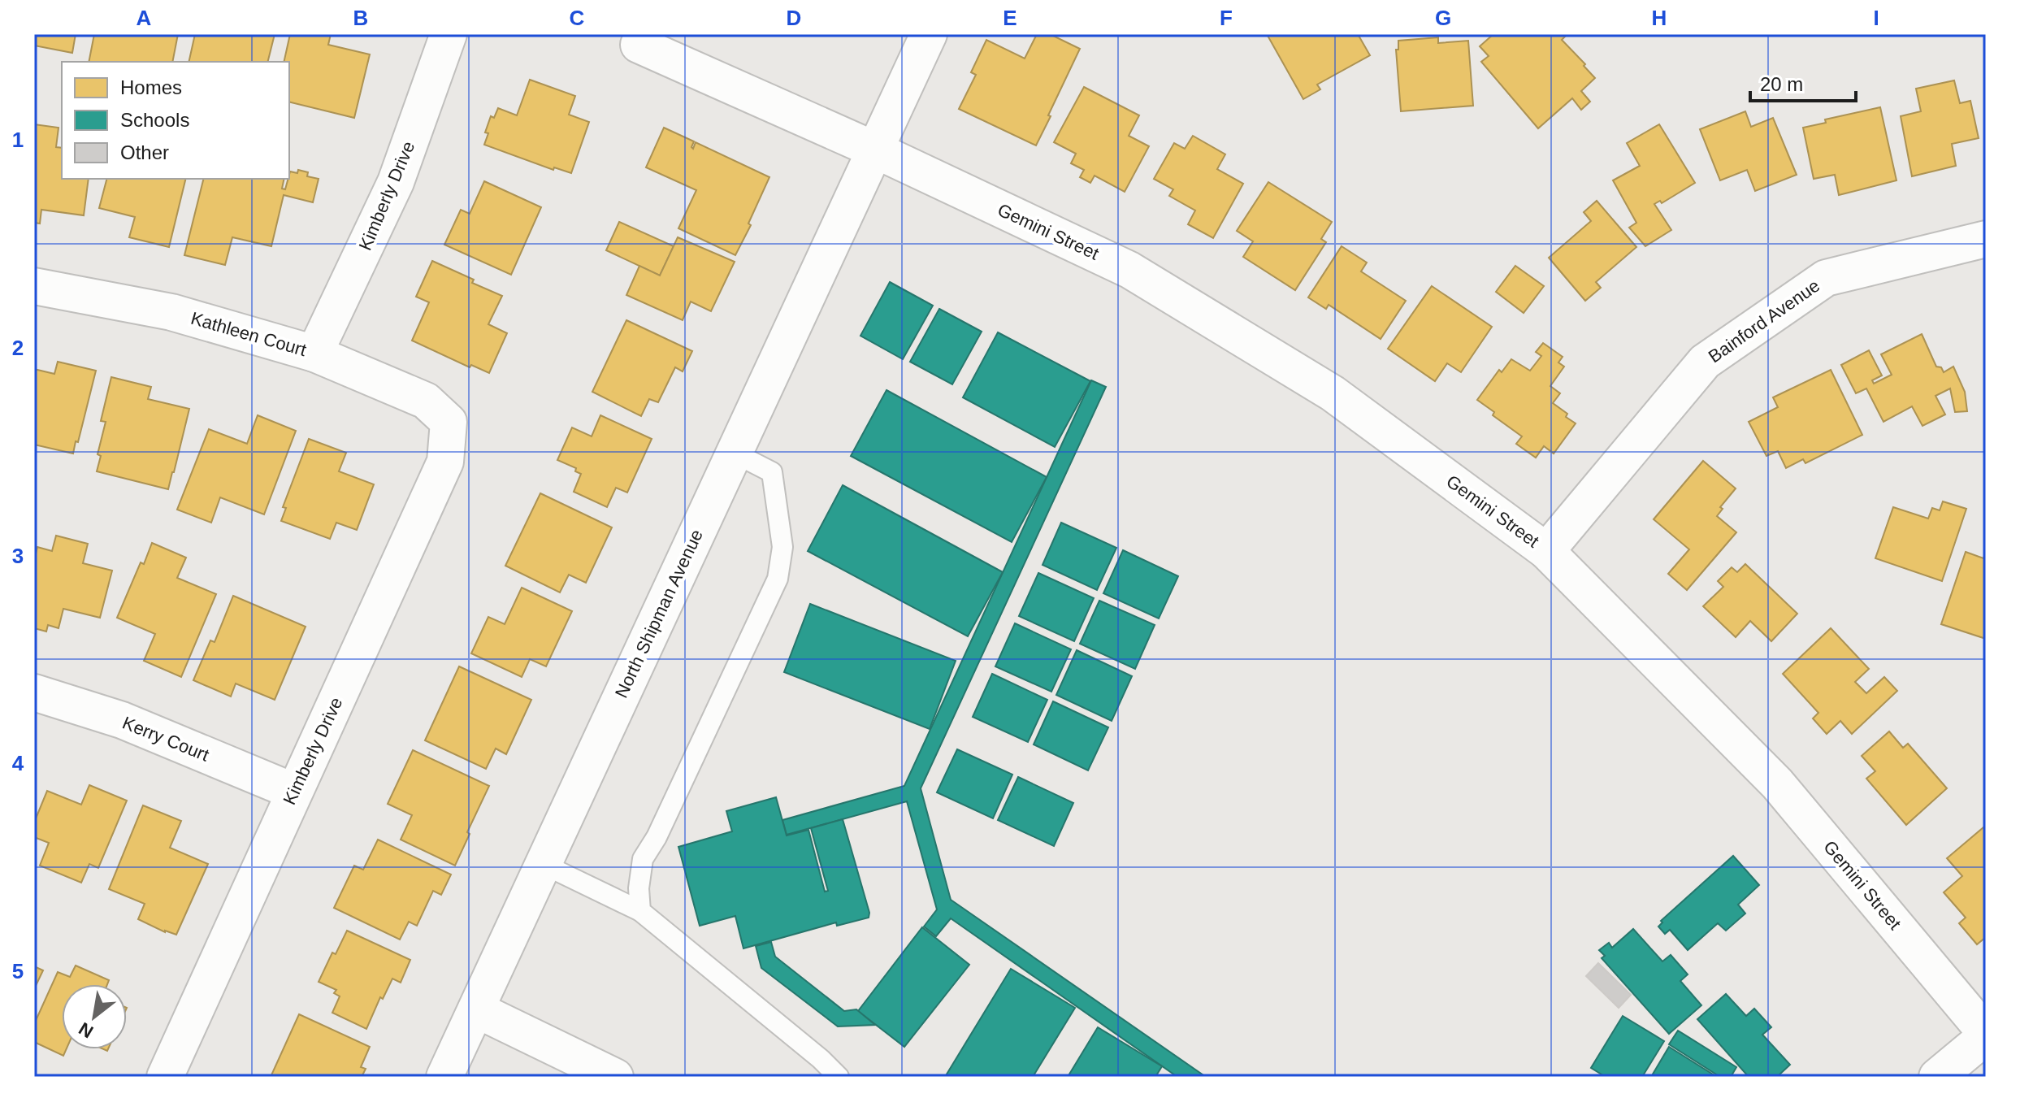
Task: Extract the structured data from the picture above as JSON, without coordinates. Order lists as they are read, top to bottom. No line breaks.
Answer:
{"streets":{"street":["Kimberly Drive","Gemini Street","Bainford Avenue","Kathleen Court","North Shipman Avenue","Kerry Court"]},"crossings":[["Kimberly Drive","Kathleen Court"],["Kimberly Drive","Kerry Court"],["Gemini Street","Bainford Avenue"],["Gemini Street","North Shipman Avenue"]],"legend":["Homes","Schools","Other"],"scale_bar":"20 m","north":"bottom left","grid":{"columns":["A","B","C","D","E","F","G","H","I"],"rows":["1","2","3","4","5"]}}
